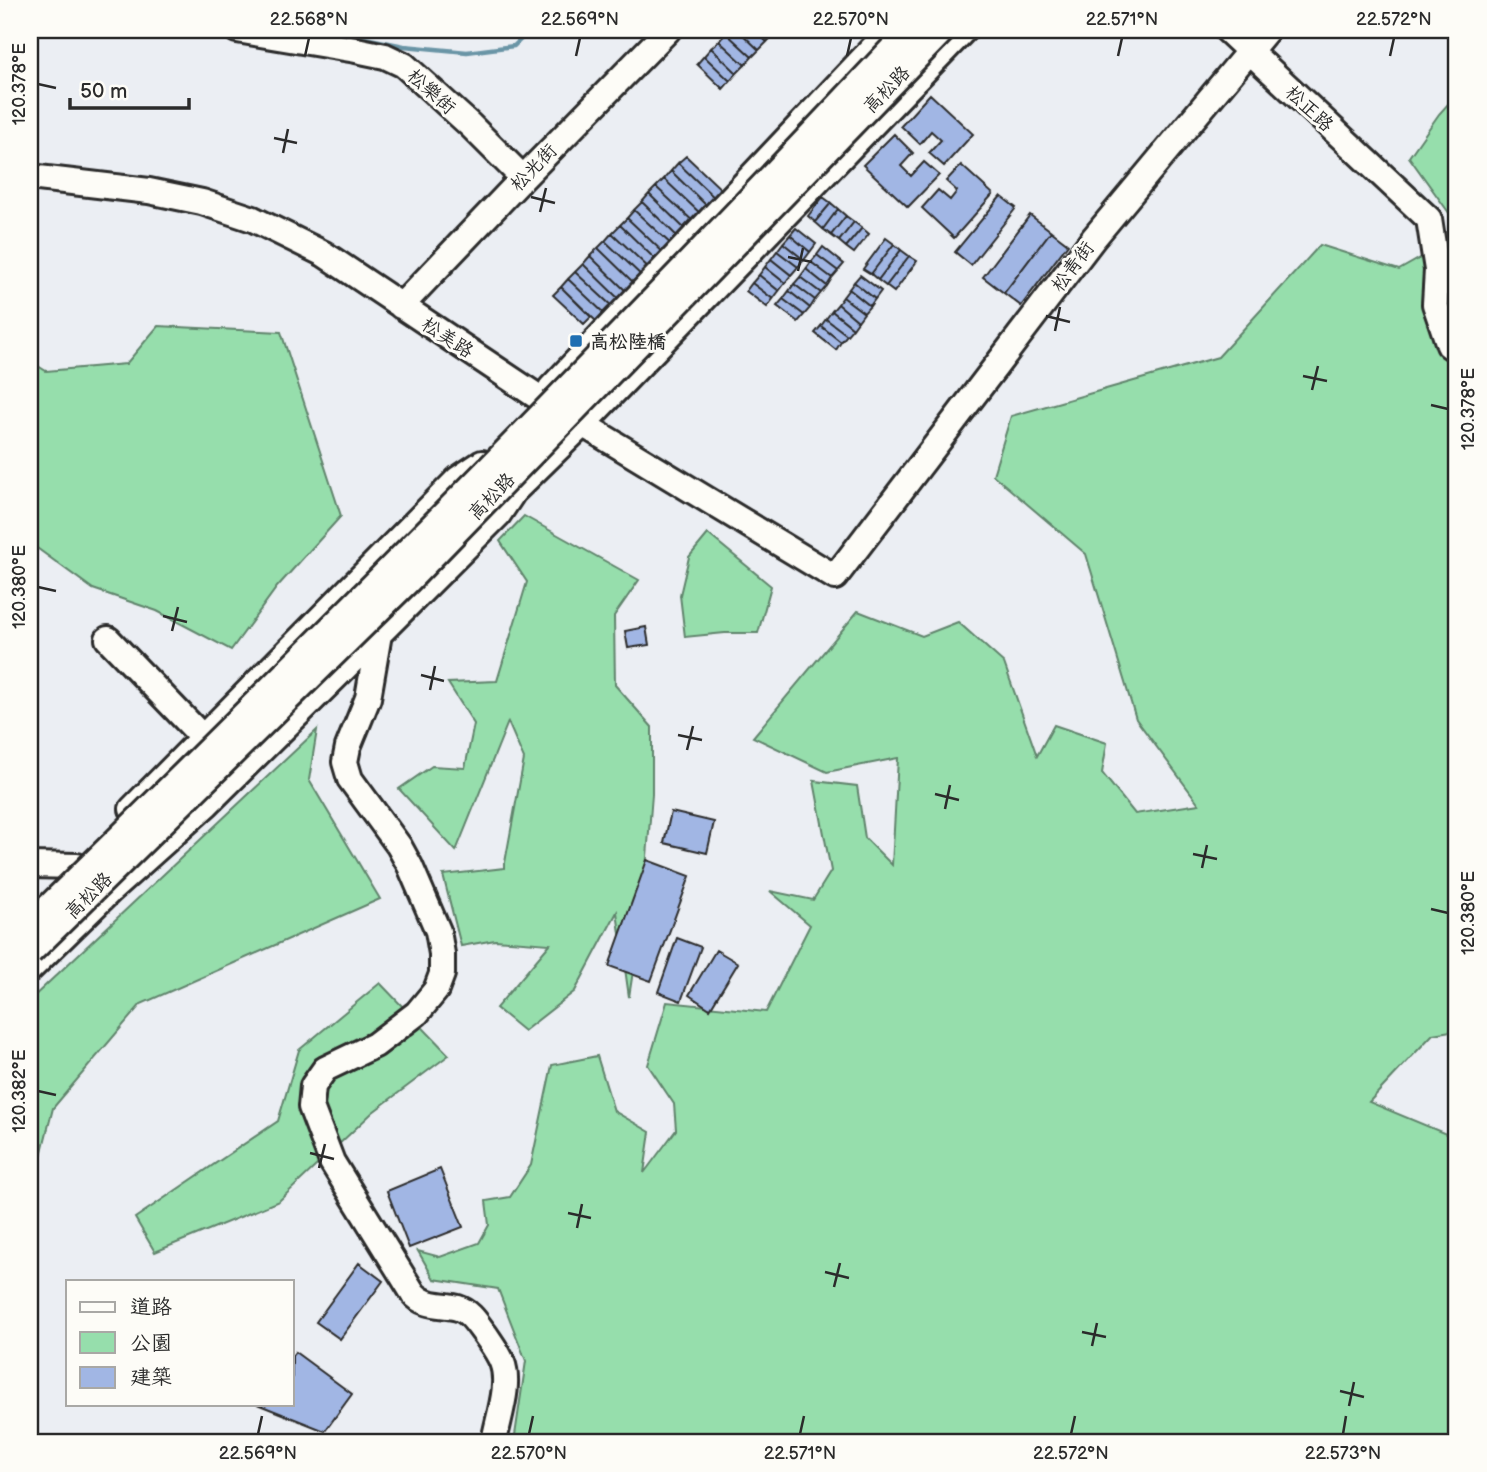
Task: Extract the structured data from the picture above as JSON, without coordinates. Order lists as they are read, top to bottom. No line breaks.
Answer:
{"streets":{"street":["高松路","松樂街","松正路","松光街","松青街","松美路"]},"crossings":[["高松路","松美路"],["松樂街","松光街"],["松正路","松青街"],["松光街","松美路"],["松青街","松美路"]],"places":{"transit":["高松陸橋"]},"legend":["道路","公園","建築"],"scale_bar":"50 m","coordinates":["22.568°N","22.569°N","22.570°N","22.571°N","22.572°N","120.378°E","120.380°E","120.382°E","22.573°N"]}
